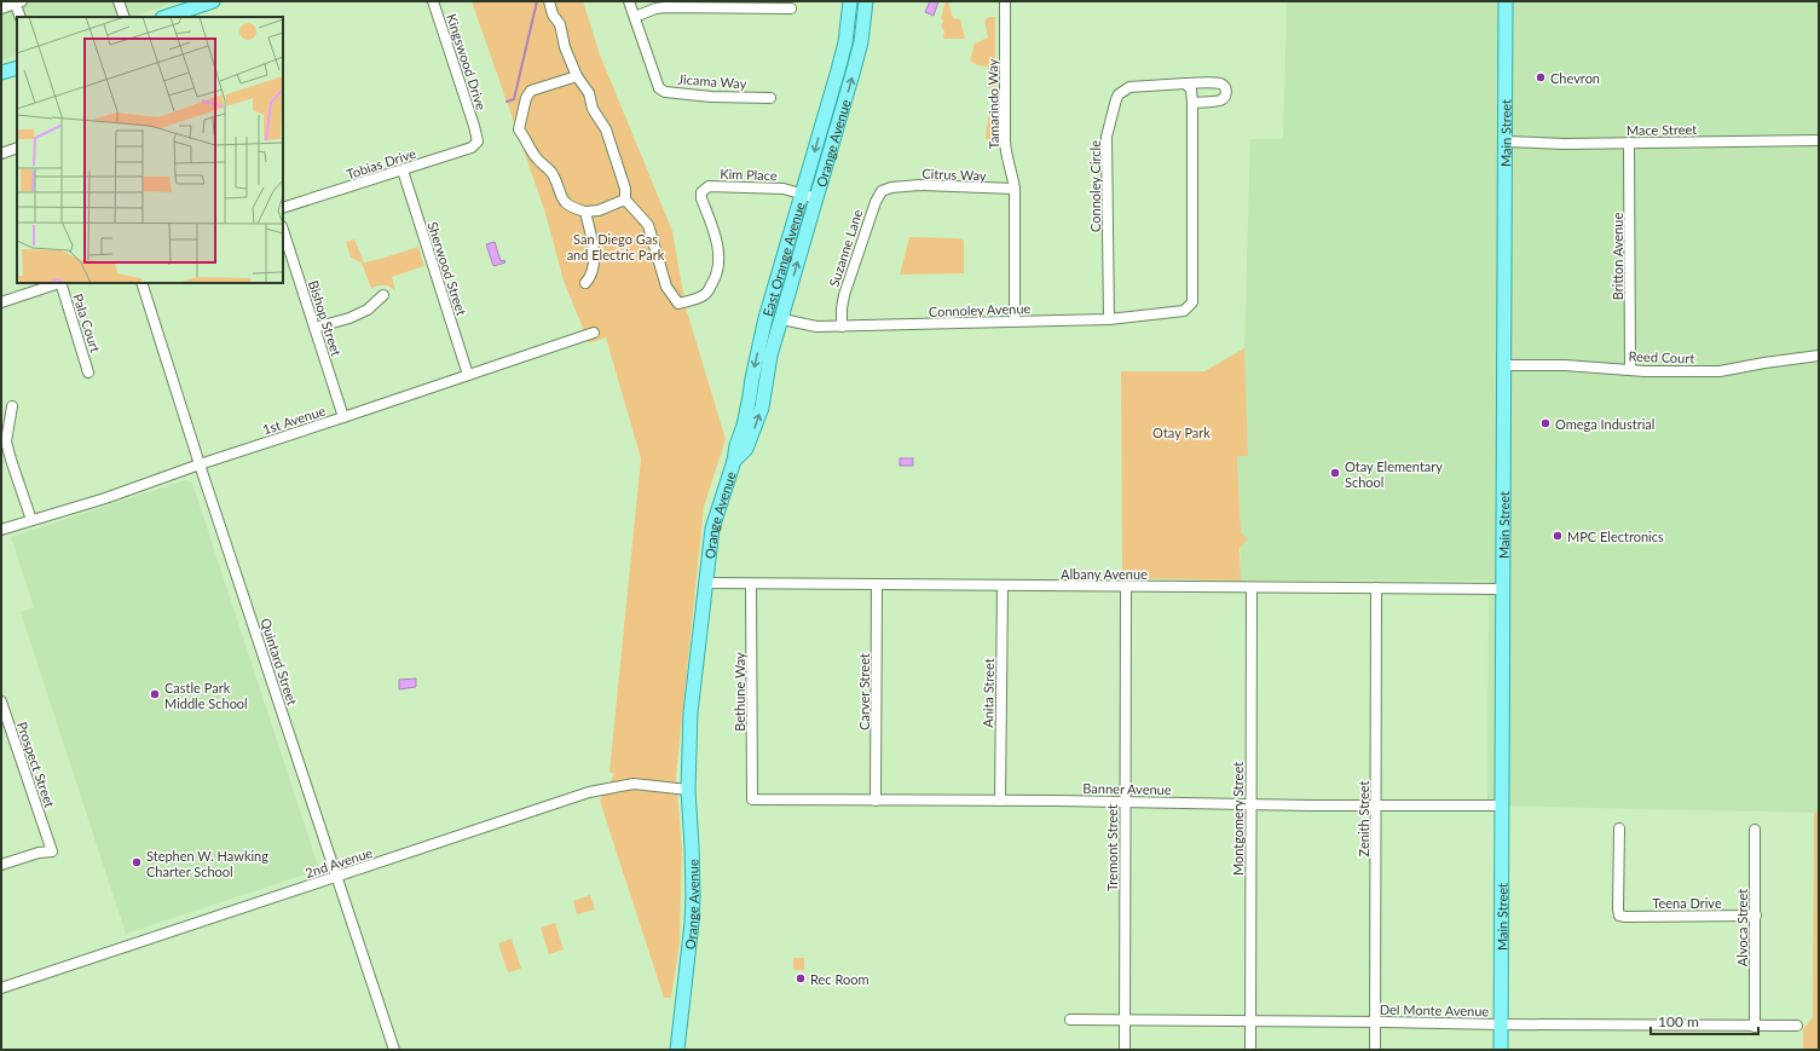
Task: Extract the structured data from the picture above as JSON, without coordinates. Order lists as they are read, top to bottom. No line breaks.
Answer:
{"streets":{"main road":["Main Street","Orange Avenue","East Orange Avenue"],"street":["Kingswood Drive","Jicama Way","Tamarindo Way","Mace Street","Tobias Drive","Kim Place","Citrus Way","Connoley Circle","Suzanne Lane","Britton Avenue","Sherwood Street","Connoley Avenue","Bishop Street","Pala Court","Reed Court","1st Avenue","Albany Avenue","Quintard Street","Bethune Way","Carver Street","Anita Street","Prospect Street","Banner Avenue","Montgomery Street","Zenith Street","Tremont Street","2nd Avenue","Teena Drive","Alvoca Street","Del Monte Avenue"]},"crossings":[["Kingswood Drive","Tobias Drive"],["Tamarindo Way","Citrus Way"],["Tamarindo Way","Connoley Avenue"],["Mace Street","Main Street"],["Mace Street","Britton Avenue"],["Main Street","Reed Court"],["Main Street","Albany Avenue"],["Main Street","Banner Avenue"],["Main Street","Del Monte Avenue"],["Orange Avenue","Kim Place"],["Orange Avenue","East Orange Avenue"],["Orange Avenue","Connoley Avenue"],["Orange Avenue","Albany Avenue"],["Orange Avenue","2nd Avenue"],["Tobias Drive","Sherwood Street"],["Kim Place","East Orange Avenue"],["Citrus Way","Suzanne Lane"],["Connoley Circle","Connoley Avenue"],["Suzanne Lane","Connoley Avenue"],["Britton Avenue","Reed Court"],["Sherwood Street","1st Avenue"],["Bishop Street","1st Avenue"],["1st Avenue","Quintard Street"],["Albany Avenue","Bethune Way"],["Albany Avenue","Carver Street"],["Albany Avenue","Anita Street"],["Albany Avenue","Montgomery Street"],["Albany Avenue","Zenith Street"],["Albany Avenue","Tremont Street"],["Quintard Street","2nd Avenue"],["Bethune Way","Banner Avenue"],["Carver Street","Banner Avenue"],["Anita Street","Banner Avenue"],["Banner Avenue","Montgomery Street"],["Banner Avenue","Zenith Street"],["Banner Avenue","Tremont Street"],["Montgomery Street","Del Monte Avenue"],["Zenith Street","Del Monte Avenue"],["Tremont Street","Del Monte Avenue"],["Teena Drive","Alvoca Street"],["Alvoca Street","Del Monte Avenue"]],"one_way":["Orange Avenue","East Orange Avenue"],"parks":["San Diego Gas and Electric Park","Otay Park"],"places":["Chevron","Omega Industrial","Otay Elementary School","MPC Electronics","Castle Park Middle School","Stephen W. Hawking Charter School","Rec Room"],"scale_bar":"100 m"}
